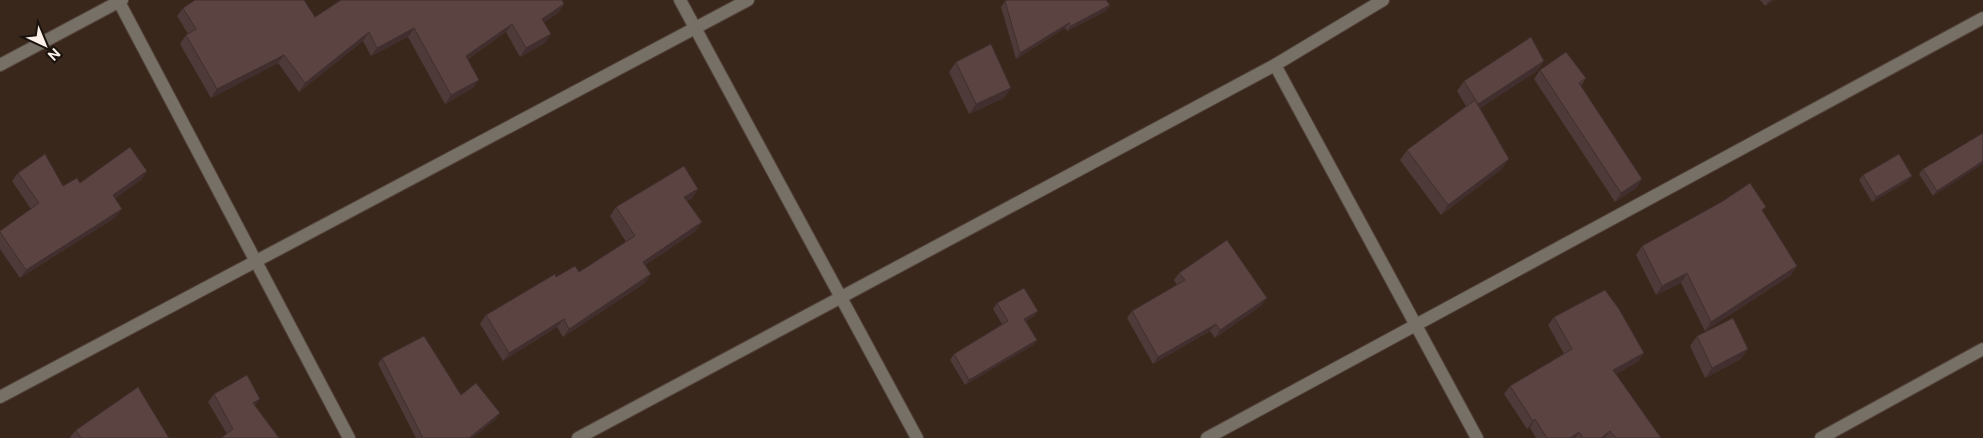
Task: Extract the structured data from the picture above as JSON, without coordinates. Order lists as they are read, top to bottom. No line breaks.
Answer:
{"north":"bottom right"}
